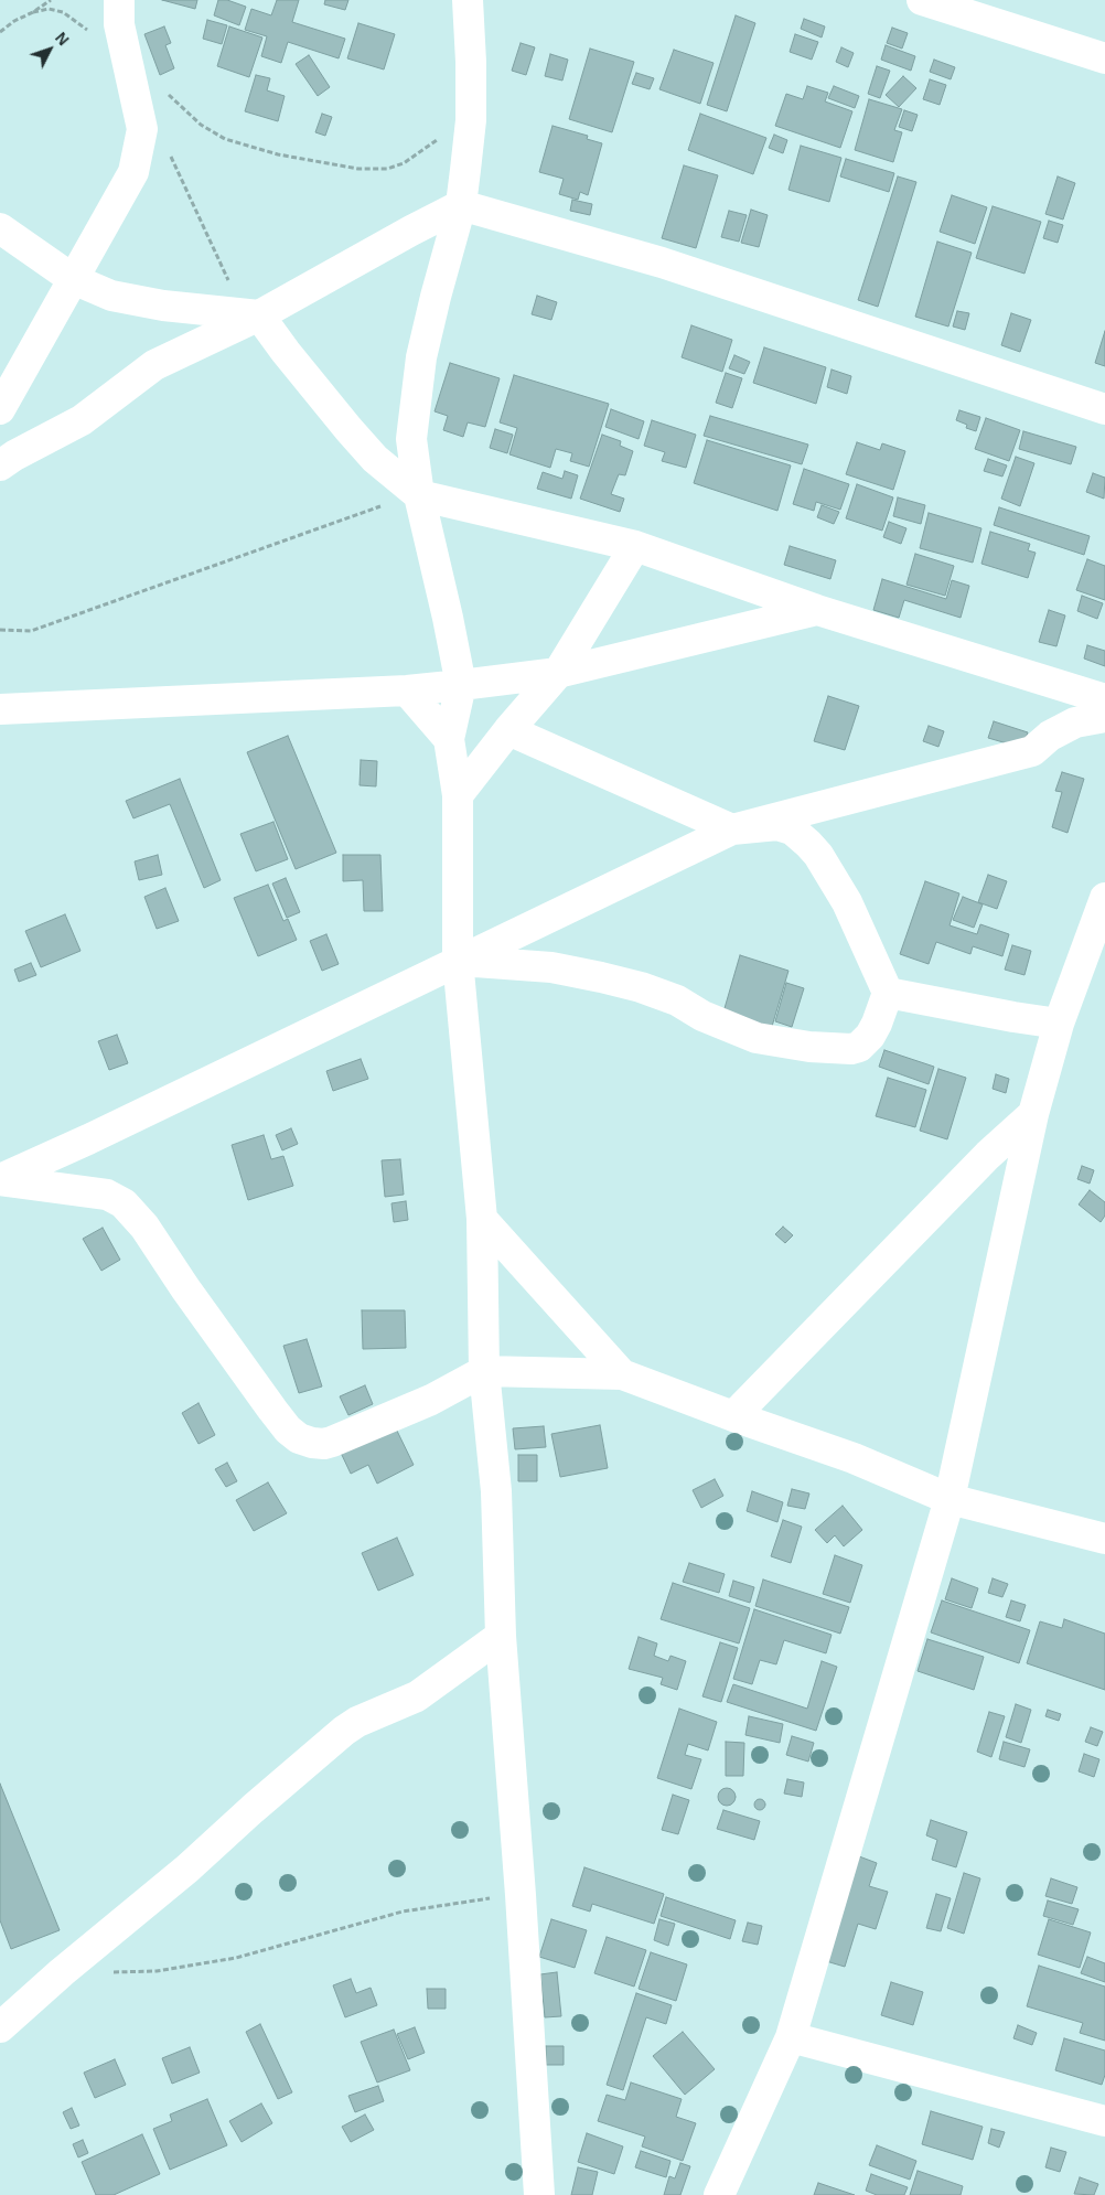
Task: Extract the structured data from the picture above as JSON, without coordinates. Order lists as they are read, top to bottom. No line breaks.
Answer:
{"north":"top right"}
